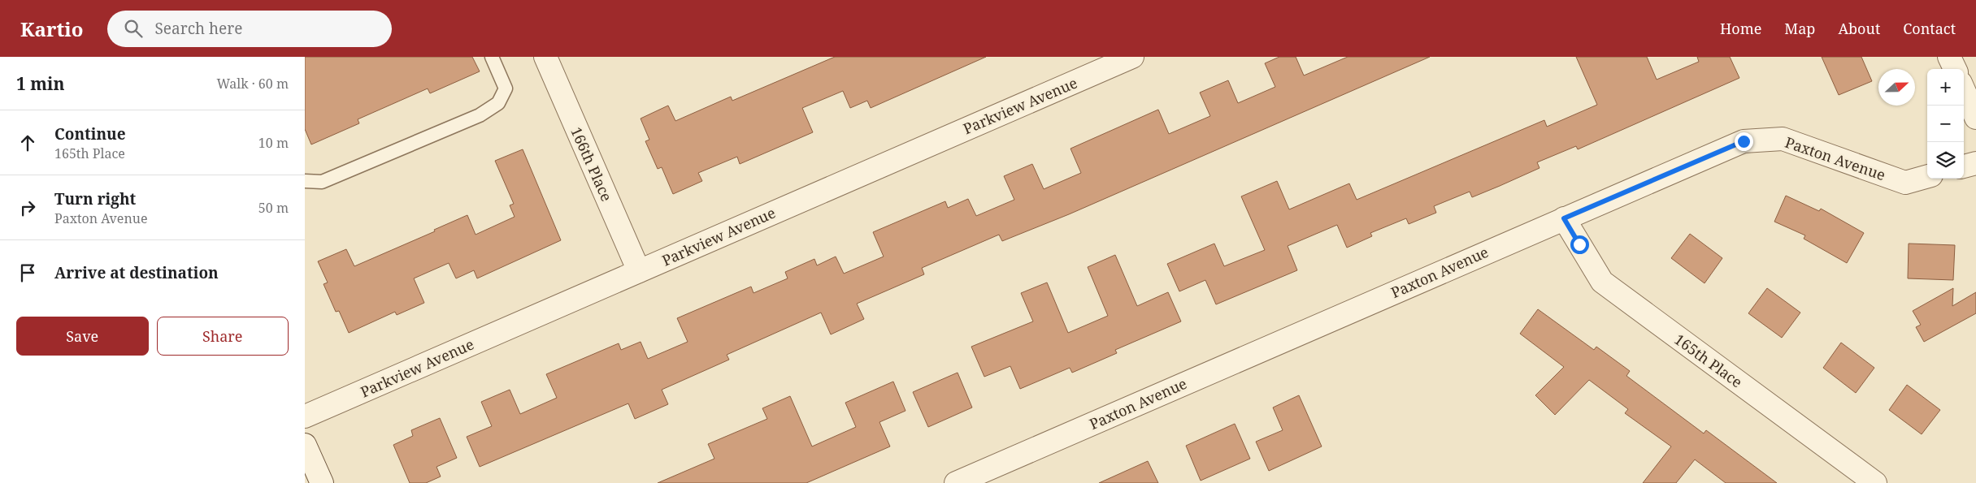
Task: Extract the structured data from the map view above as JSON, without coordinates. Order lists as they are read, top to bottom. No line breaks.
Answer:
{"streets":{"street":["Parkview Avenue","Paxton Avenue","166th Place","165th Place"]},"crossings":[["Parkview Avenue","166th Place"],["Paxton Avenue","165th Place"]],"north":"right","page":{"header":"Kartio","search":"Search here","nav":["Home","Map","About","Contact"],"heading":["1 min","Walk · 60 m"],"map_buttons":["+","−"],"list":[["Continue","165th Place","10 m"],["Turn right","Paxton Avenue","50 m"],"Arrive at destination"],"buttons":["Save","Share"]}}
